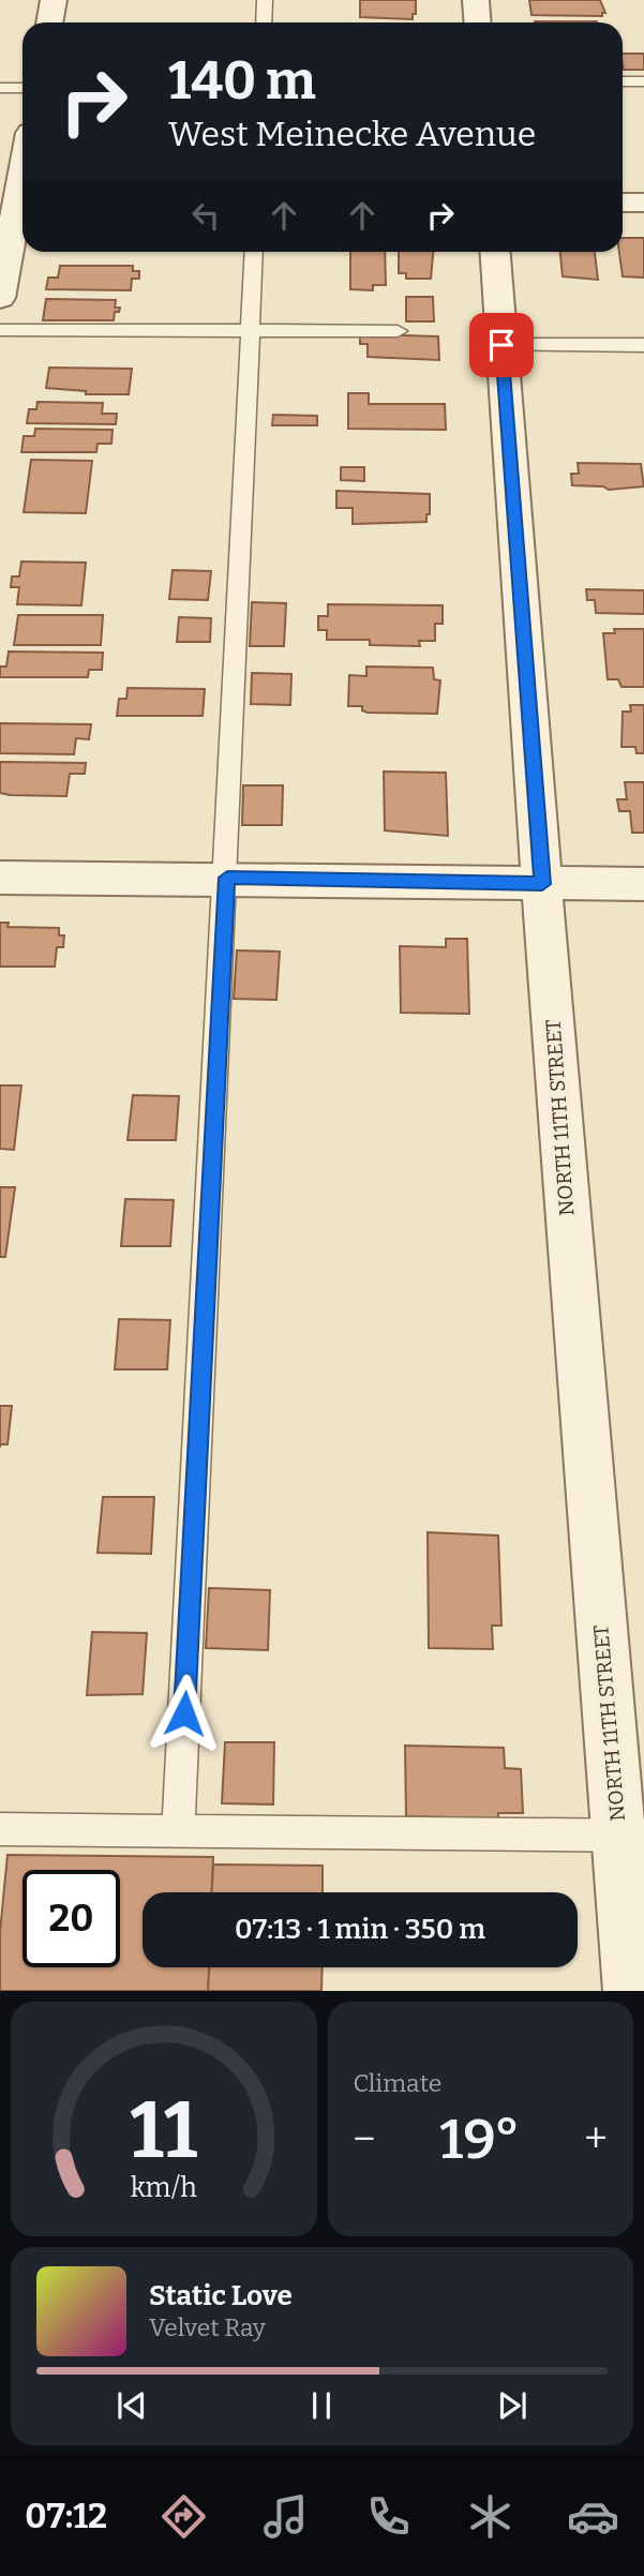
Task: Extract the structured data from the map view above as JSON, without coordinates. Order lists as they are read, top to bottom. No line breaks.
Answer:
{"streets":{"street":["NORTH 11TH STREET"]},"page":{"turn":["140 m","West Meinecke Avenue"],"limit":"20","trip":"07:13 · 1 min · 350 m","tile":"Climate","heat":["−","19°","+"],"song":["Static Love","Velvet Ray"],"tabs":"07:12","gauge":["11","km/h"]}}
